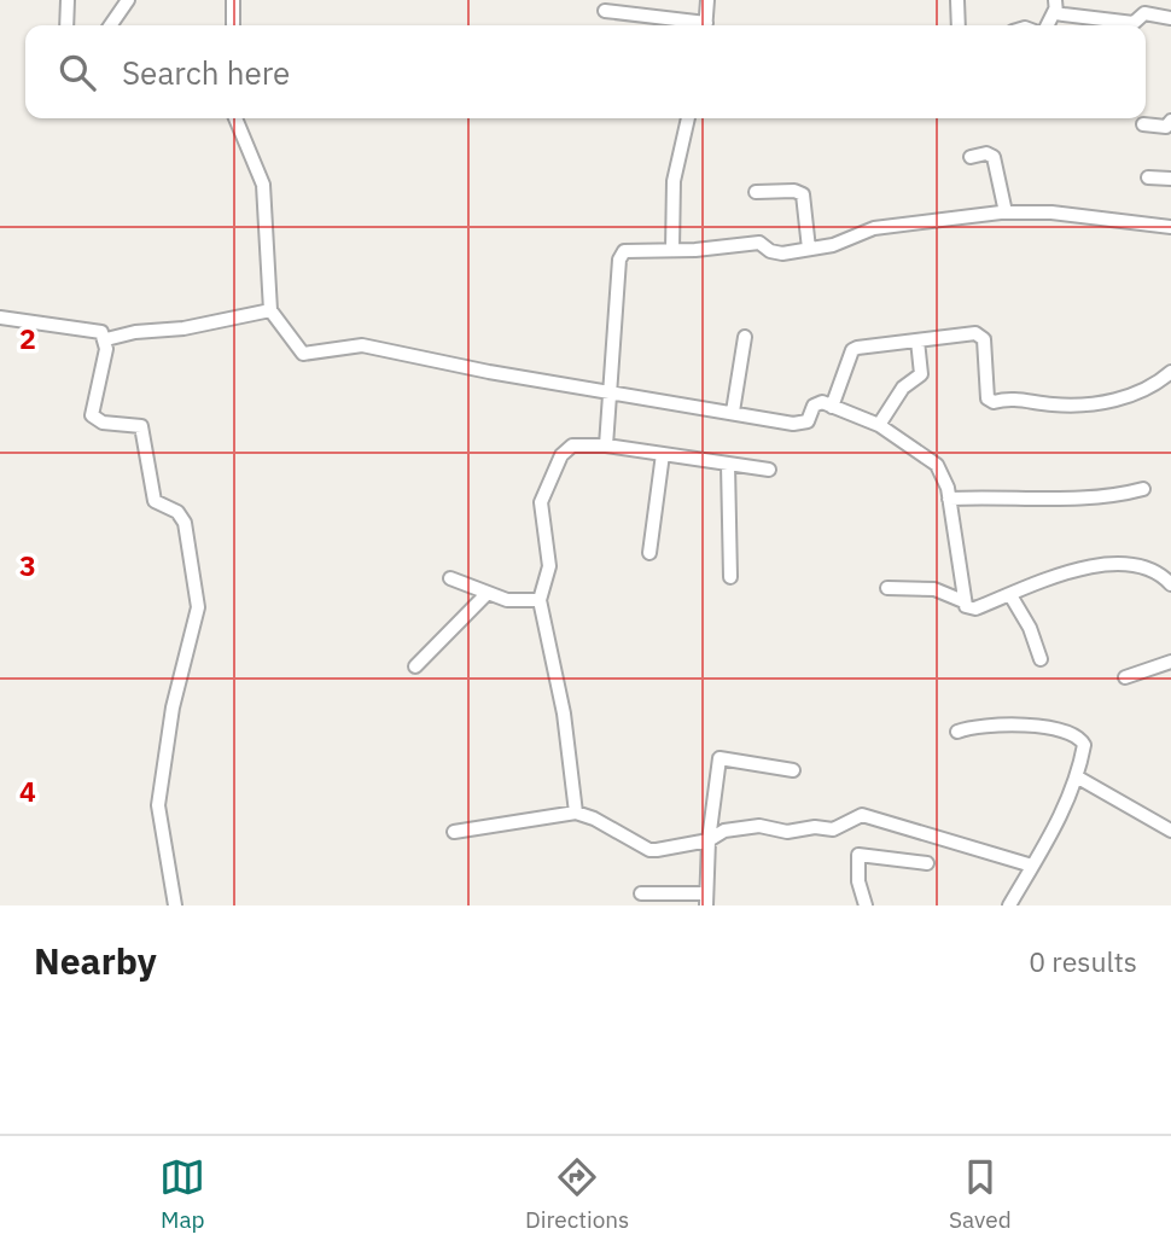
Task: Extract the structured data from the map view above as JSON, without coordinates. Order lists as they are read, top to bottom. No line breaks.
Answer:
{"page":{"search":"Search here","heading":["Nearby","0 results"],"nav":["Map","Directions","Saved"]},"grid":{"rows":["2","3","4"]}}
